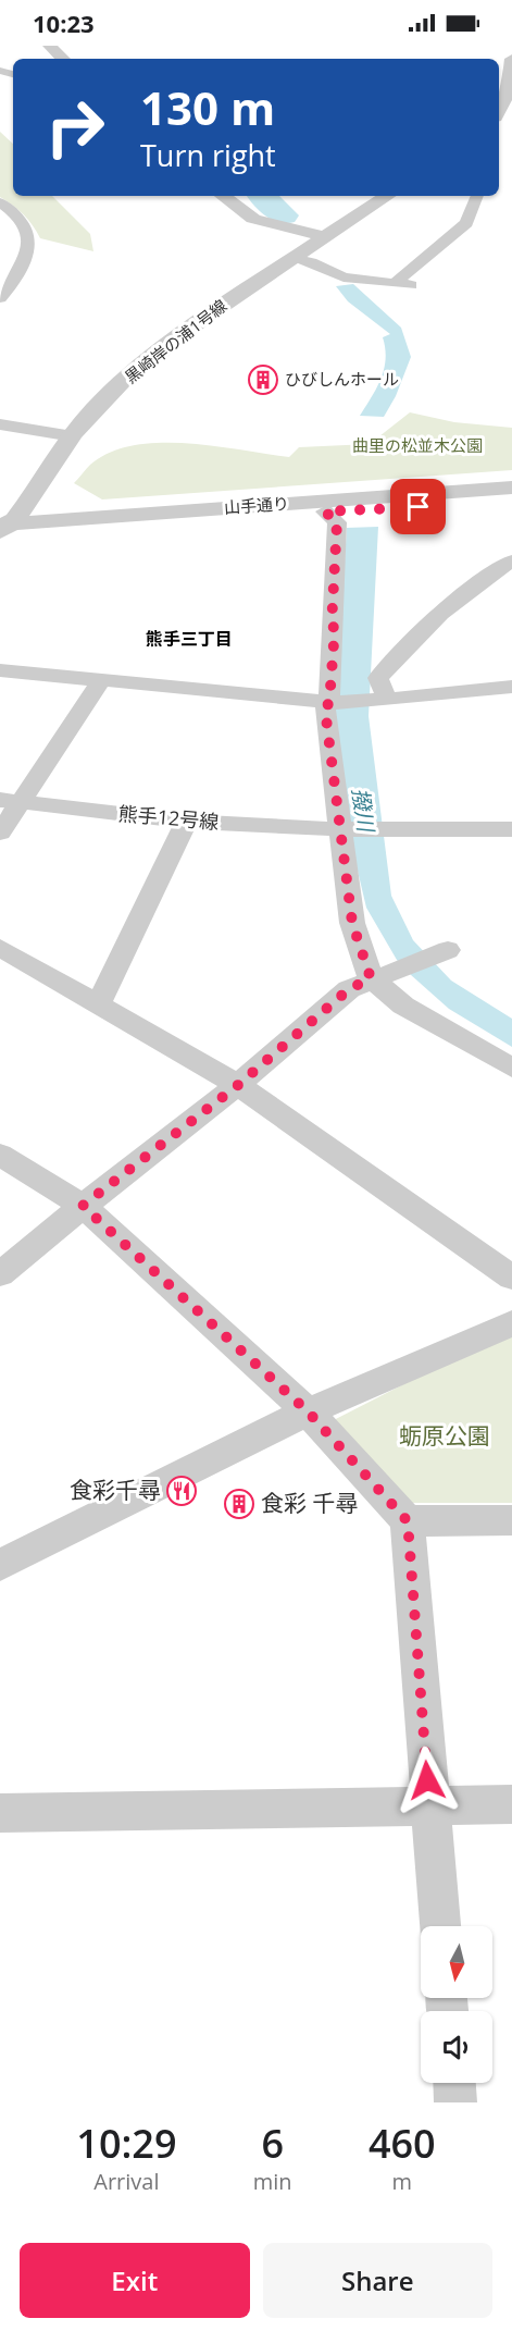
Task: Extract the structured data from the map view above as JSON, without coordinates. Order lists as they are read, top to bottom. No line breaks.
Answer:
{"streets":{"street":["黒崎岸の浦1号線","山手通り","熊手12号線"]},"crossings":[["黒崎岸の浦1号線","山手通り"]],"districts":["熊手三丁目"],"water":["撥川"],"parks":["曲里の松並木公園","蛎原公園"],"places":{"building":["ひびしんホール","食彩 千尋"],"restaurant":["食彩千尋"]},"north":"bottom","page":{"status":"10:23","turn":["130 m","Turn right"],"eta":["10:29","Arrival","6","min","460","m"],"buttons":["Exit","Share"]}}
